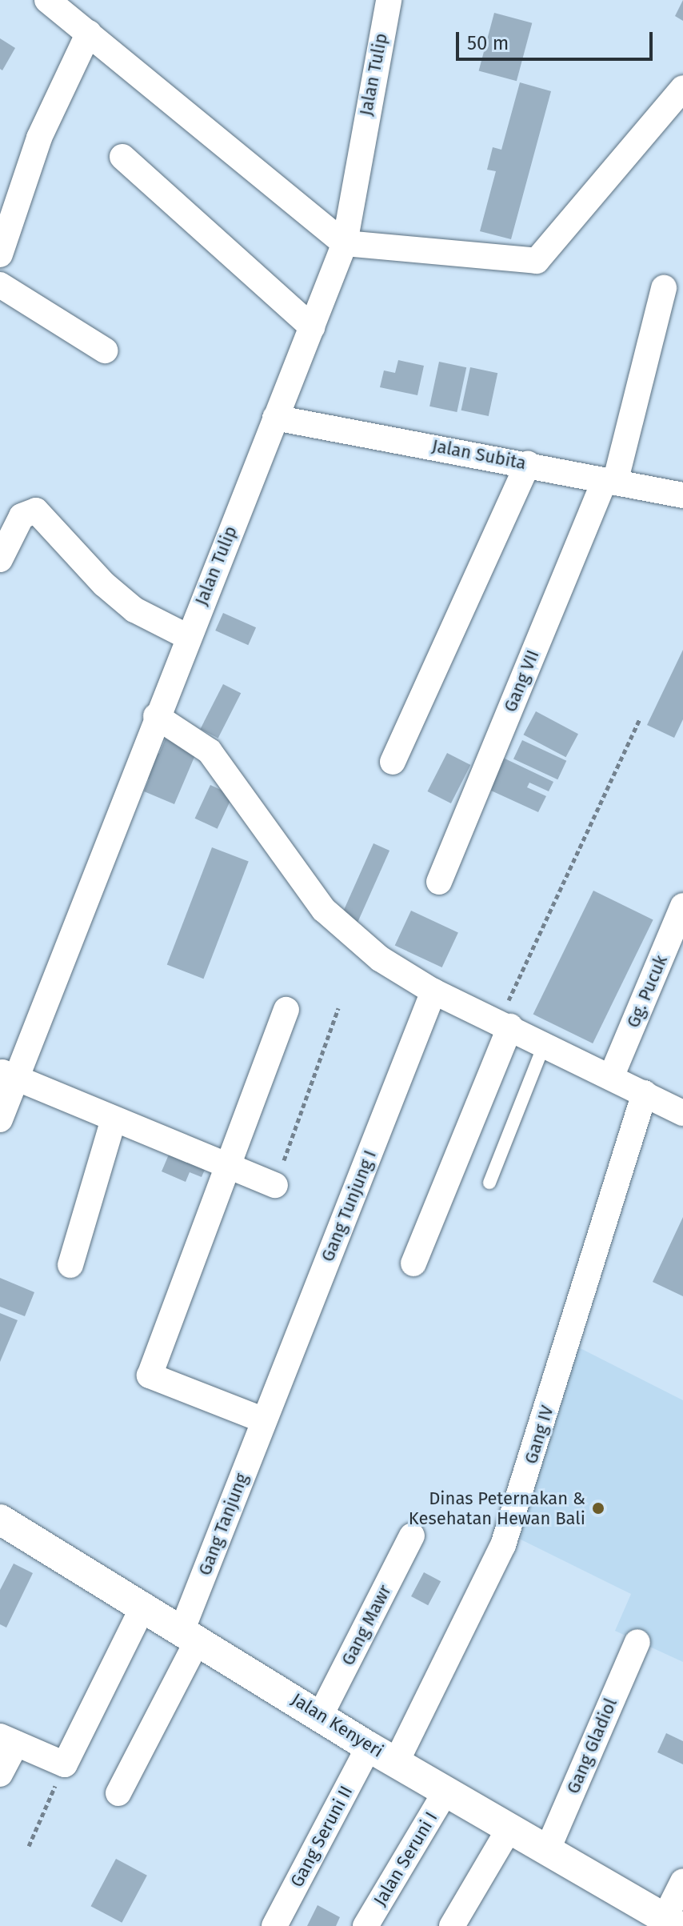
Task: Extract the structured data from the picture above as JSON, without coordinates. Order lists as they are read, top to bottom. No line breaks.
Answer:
{"streets":{"street":["Jalan Tulip","Jalan Subita","Gang VII","Gg. Pucuk","Gang Tunjung I","Gang IV","Gang Tanjung","Gang Mawr","Jalan Kenyeri","Gang Gladiol","Gang Seruni II","Jalan Seruni I"]},"crossings":[["Jalan Tulip","Jalan Subita"],["Jalan Subita","Gang VII"],["Gang Tunjung I","Gang Tanjung"],["Gang IV","Jalan Kenyeri"],["Gang Tanjung","Jalan Kenyeri"],["Gang Mawr","Jalan Kenyeri"],["Jalan Kenyeri","Gang Gladiol"],["Jalan Kenyeri","Gang Seruni II"],["Jalan Kenyeri","Jalan Seruni I"]],"places":["Dinas Peternakan & Kesehatan Hewan Bali"],"scale_bar":"50 m"}
